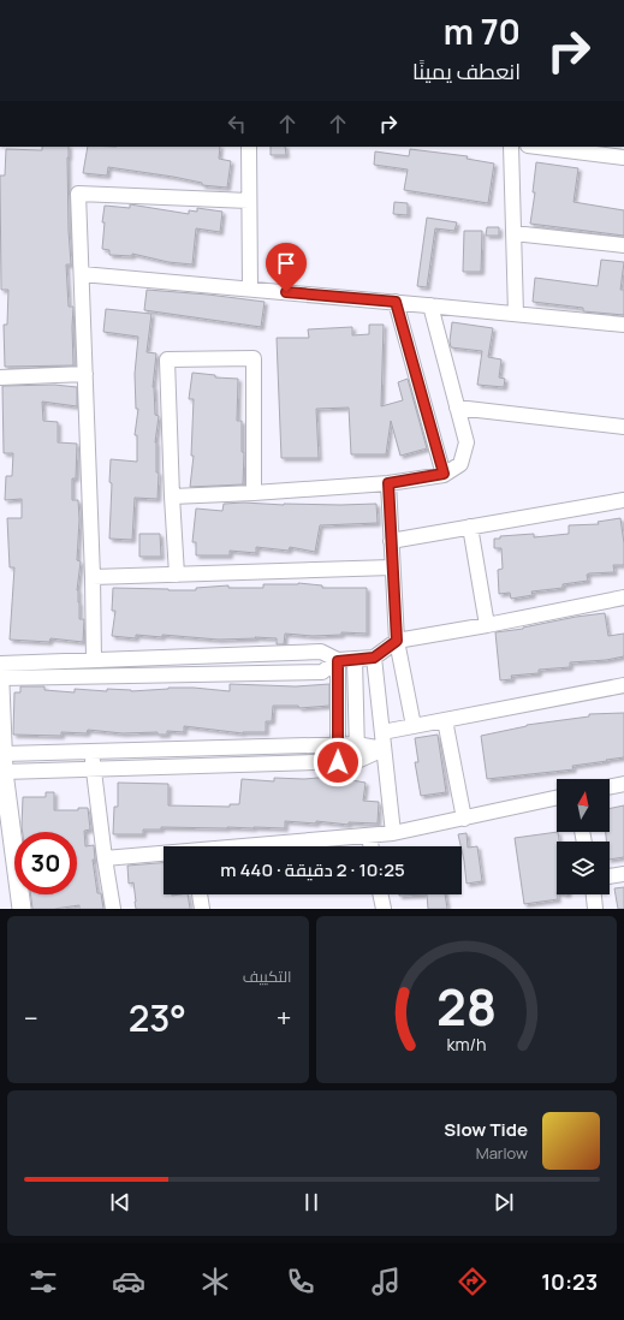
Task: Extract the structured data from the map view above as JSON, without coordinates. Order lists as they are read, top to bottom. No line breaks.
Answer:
{"north":"top","page":{"turn":["70 m","انعطف يمينًا"],"limit":"30","trip":"10:25 · 2 دقيقة · 440 m","tile":"التكييف","heat":["−","23°","+"],"song":["Slow Tide","Marlow"],"tabs":"10:23","gauge":["28","km/h"]}}
